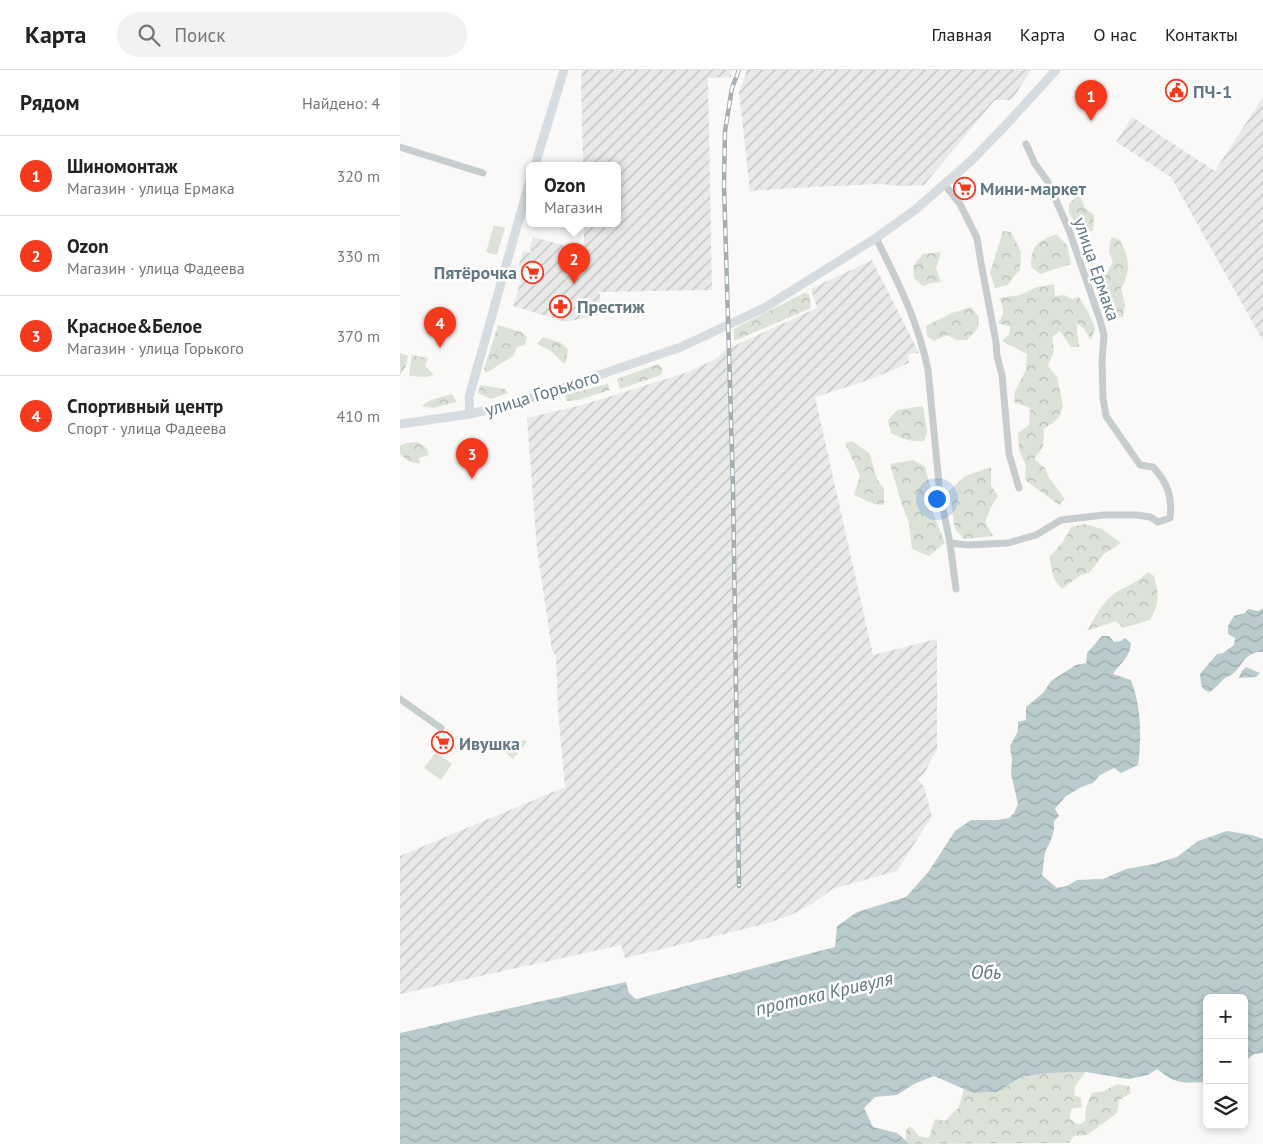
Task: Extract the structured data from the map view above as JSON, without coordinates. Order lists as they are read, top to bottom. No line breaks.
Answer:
{"streets":{"street":["улица Ермака","улица Горького"]},"water":["Обь","протока Кривуля"],"places":{"public building":["ПЧ-1"],"supermarket":["Мини-маркет","Пятёрочка","Ивушка"],"pharmacy":["Престиж"]},"page":{"header":"Карта","search":"Поиск","nav":["Главная","Карта","О нас","Контакты"],"heading":["Рядом","Найдено: 4"],"pins":["1","2","4","3"],"list":[{"mark":"1","name":"Шиномонтаж","note":"Магазин · улица Ермака","value":"320 m"},{"mark":"2","name":"Ozon","note":"Магазин · улица Фадеева","value":"330 m"},{"mark":"3","name":"Красное&Белое","note":"Магазин · улица Горького","value":"370 m"},{"mark":"4","name":"Спортивный центр","note":"Спорт · улица Фадеева","value":"410 m"}],"popup":["Ozon","Магазин"],"map_buttons":["+","−"]}}
